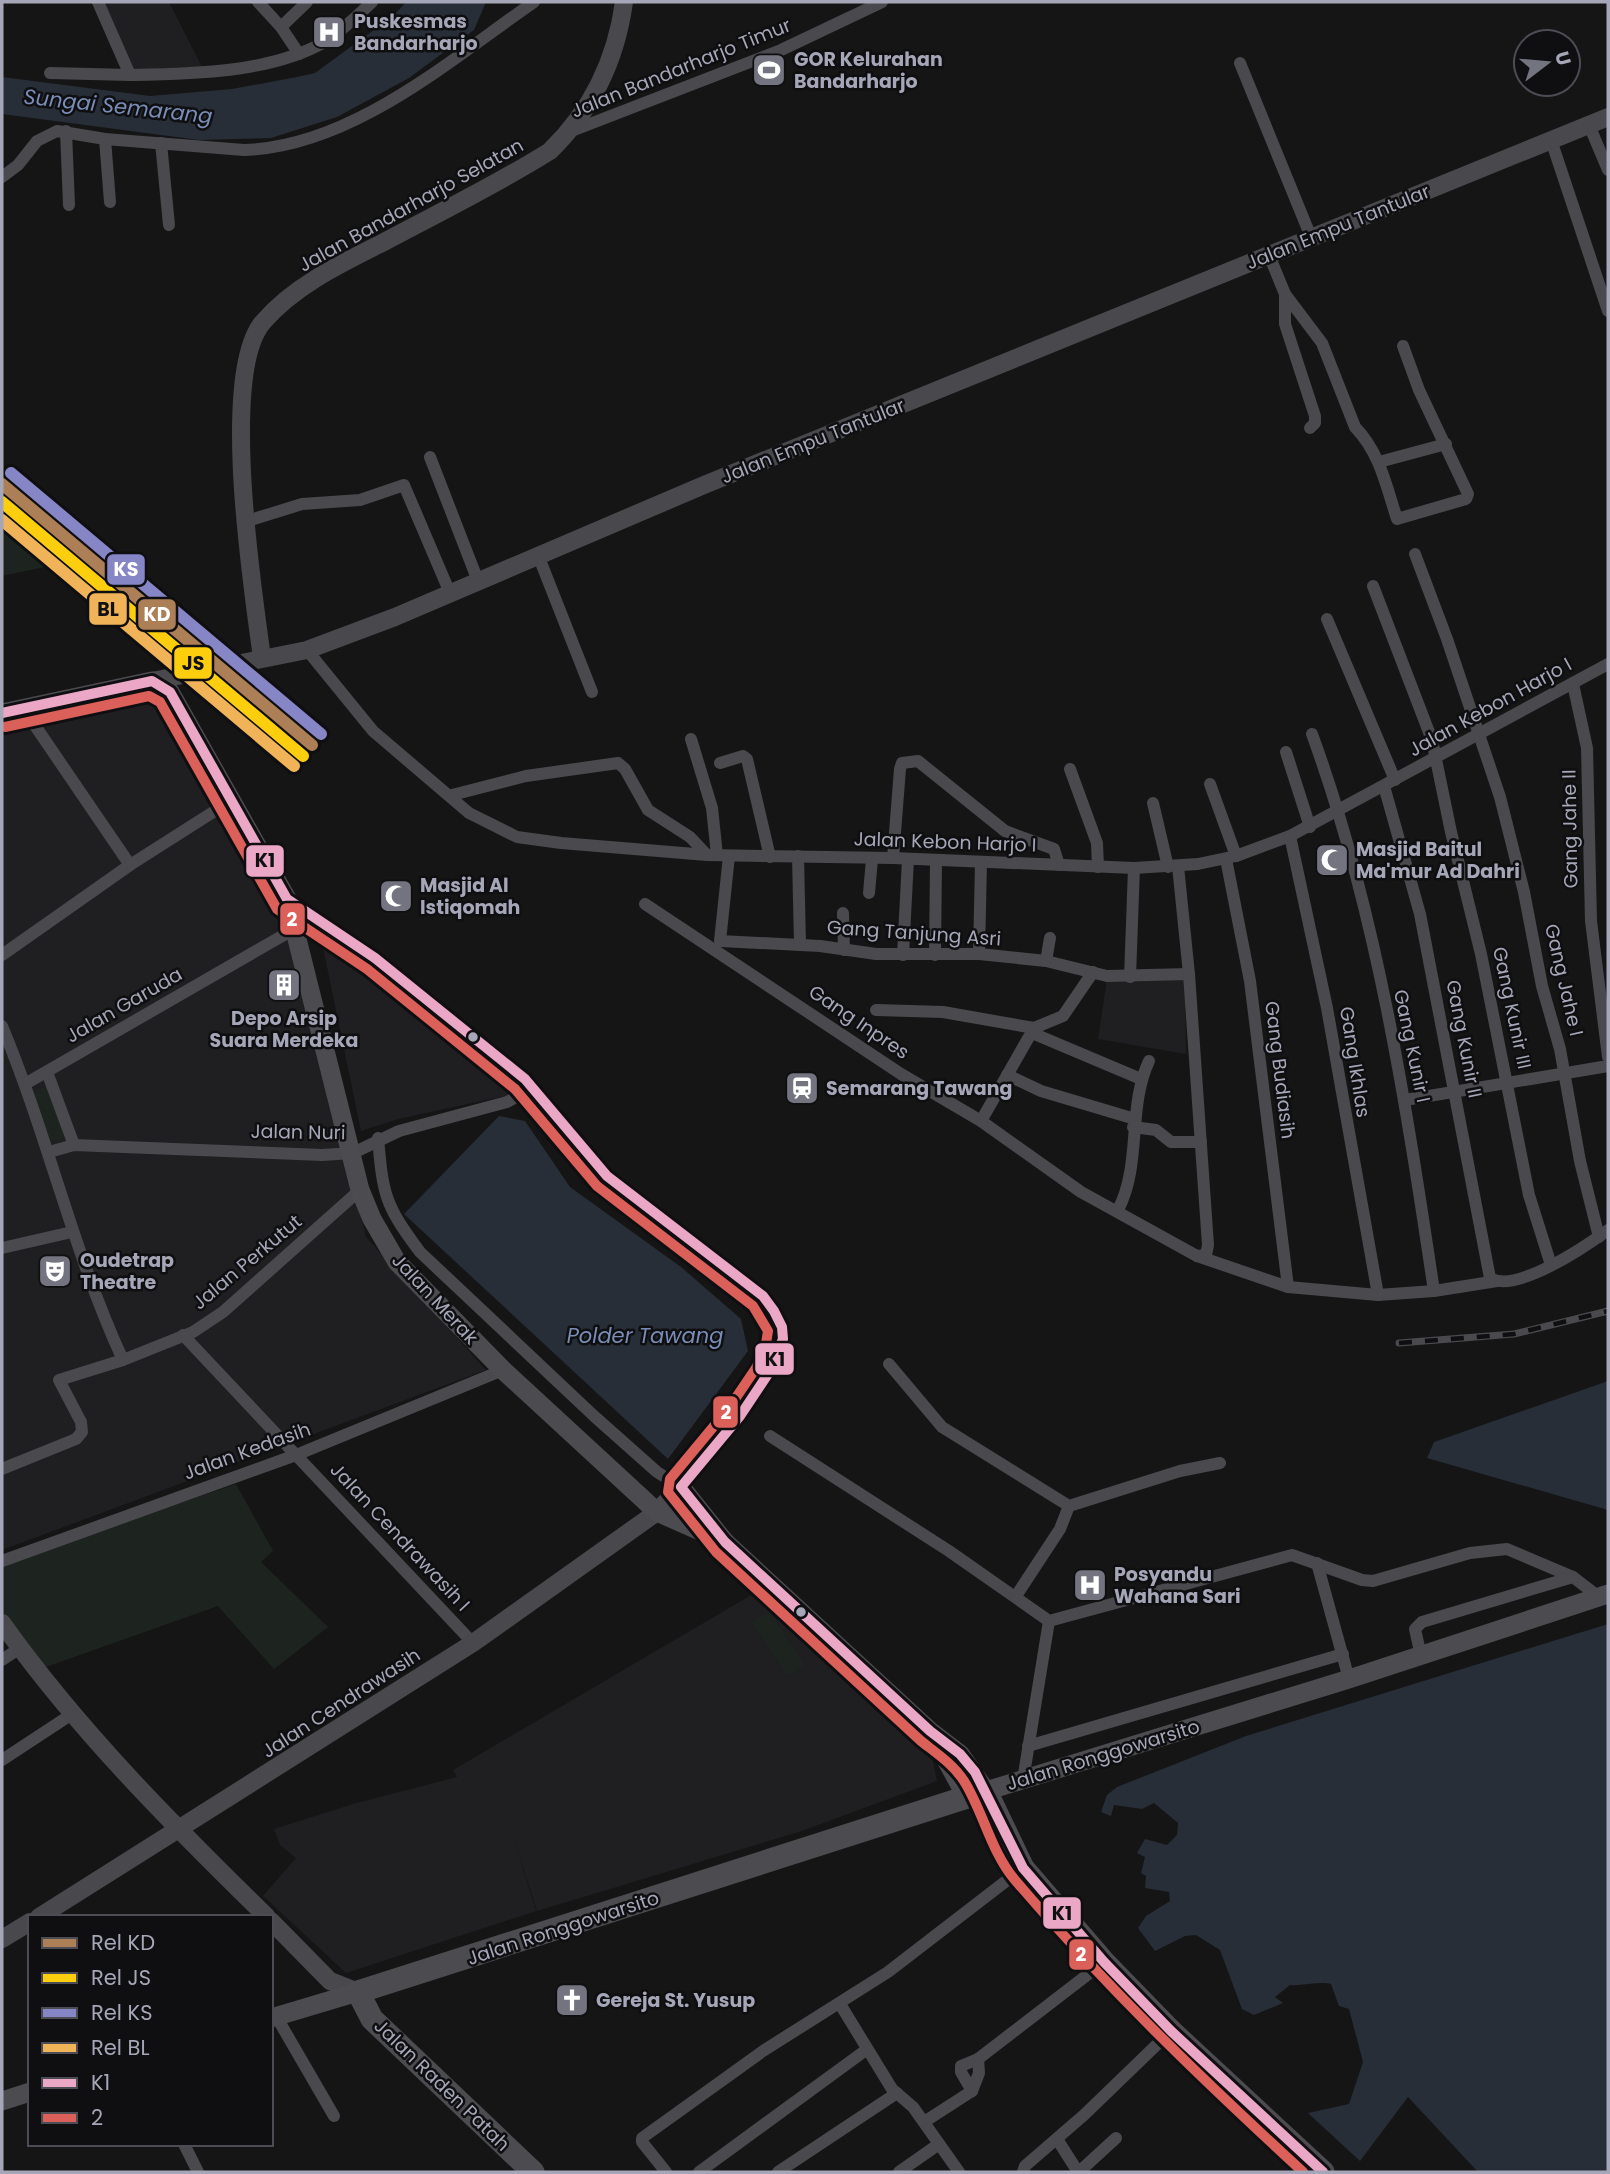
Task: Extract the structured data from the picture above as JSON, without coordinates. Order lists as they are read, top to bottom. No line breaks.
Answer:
{"streets":{"highway":["Jalan Ronggowarsito","Jalan Raden Patah"],"main road":["Jalan Empu Tantular","Jalan Merak"],"street":["Jalan Bandarharjo Timur","Jalan Bandarharjo Selatan","Jalan Kebon Harjo I","Gang Jahe II","Gang Tanjung Asri","Gang Jahe I","Jalan Garuda","Gang Kunir III","Gang Inpres","Gang Kunir II","Gang Kunir I","Gang Ikhlas","Gang Budiasih","Jalan Nuri","Jalan Perkutut","Jalan Kedasih","Jalan Cendrawasih I","Jalan Cendrawasih"]},"crossings":[["Jalan Bandarharjo Timur","Jalan Bandarharjo Selatan"],["Jalan Bandarharjo Selatan","Jalan Empu Tantular"],["Jalan Empu Tantular","Jalan Kebon Harjo I"],["Jalan Empu Tantular","Jalan Merak"],["Jalan Kebon Harjo I","Gang Jahe II"],["Jalan Kebon Harjo I","Gang Jahe I"],["Jalan Kebon Harjo I","Gang Kunir III"],["Jalan Kebon Harjo I","Gang Kunir II"],["Jalan Kebon Harjo I","Gang Kunir I"],["Jalan Kebon Harjo I","Gang Ikhlas"],["Jalan Kebon Harjo I","Gang Budiasih"],["Gang Tanjung Asri","Gang Inpres"],["Jalan Garuda","Jalan Merak"],["Gang Inpres","Gang Kunir II"],["Gang Inpres","Gang Kunir I"],["Gang Inpres","Gang Ikhlas"],["Gang Inpres","Gang Budiasih"],["Jalan Nuri","Jalan Merak"],["Jalan Perkutut","Jalan Merak"],["Jalan Perkutut","Jalan Cendrawasih I"],["Jalan Merak","Jalan Kedasih"],["Jalan Merak","Jalan Cendrawasih"],["Jalan Kedasih","Jalan Cendrawasih I"],["Jalan Cendrawasih I","Jalan Cendrawasih"],["Jalan Ronggowarsito","Jalan Raden Patah"]],"water":["Sungai Semarang","Polder Tawang"],"places":{"hospital":["Puskesmas Bandarharjo","Posyandu Wahana Sari"],"sports":["GOR Kelurahan Bandarharjo"],"mosque":["Masjid Baitul Ma'mur Ad Dahri","Masjid Al Istiqomah"],"building":["Depo Arsip Suara Merdeka"],"station":["Semarang Tawang"],"theatre":["Oudetrap Theatre"],"church":["Gereja St. Yusup"]},"lines":["rail line KS","rail line KD","rail line JS","rail line BL","transit line K1","transit line 2"],"legend":["Rel KD","Rel JS","Rel KS","Rel BL","K1","2"],"north":"right"}
